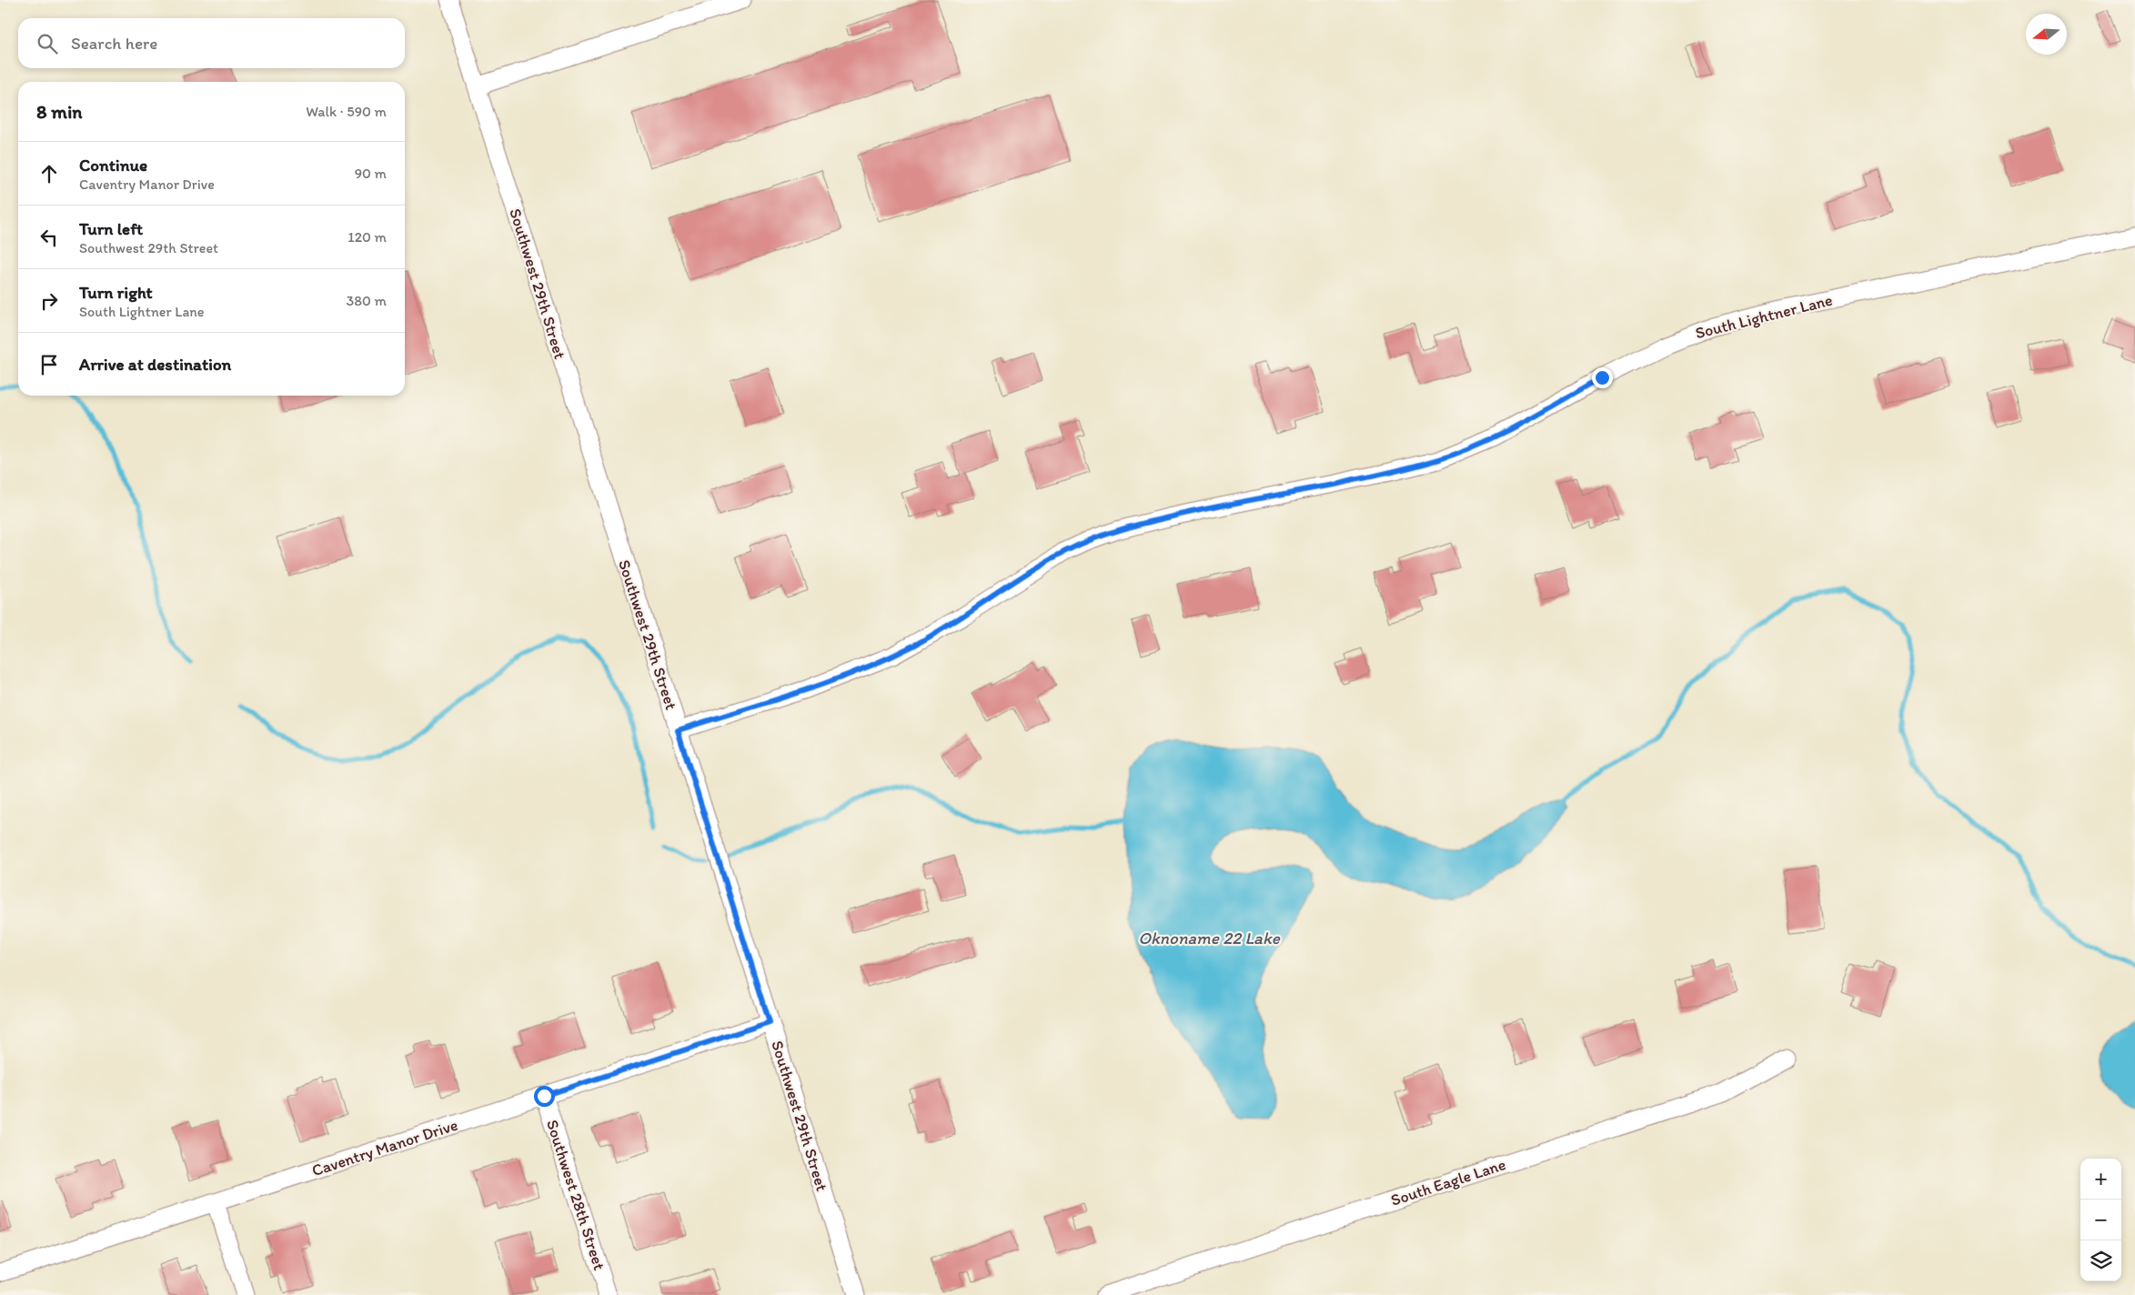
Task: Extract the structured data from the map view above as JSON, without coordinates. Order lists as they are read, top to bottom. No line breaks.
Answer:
{"streets":{"street":["Southwest 29th Street","South Lightner Lane","Caventry Manor Drive","South Eagle Lane","Southwest 28th Street"]},"crossings":[["Southwest 29th Street","South Lightner Lane"],["Southwest 29th Street","Caventry Manor Drive"],["Caventry Manor Drive","Southwest 28th Street"]],"water":["Oknoname 22 Lake"],"north":"left","page":{"search":"Search here","heading":["8 min","Walk · 590 m"],"list":[["Continue","Caventry Manor Drive","90 m"],["Turn left","Southwest 29th Street","120 m"],["Turn right","South Lightner Lane","380 m"],"Arrive at destination"],"map_buttons":["+","−"]}}
